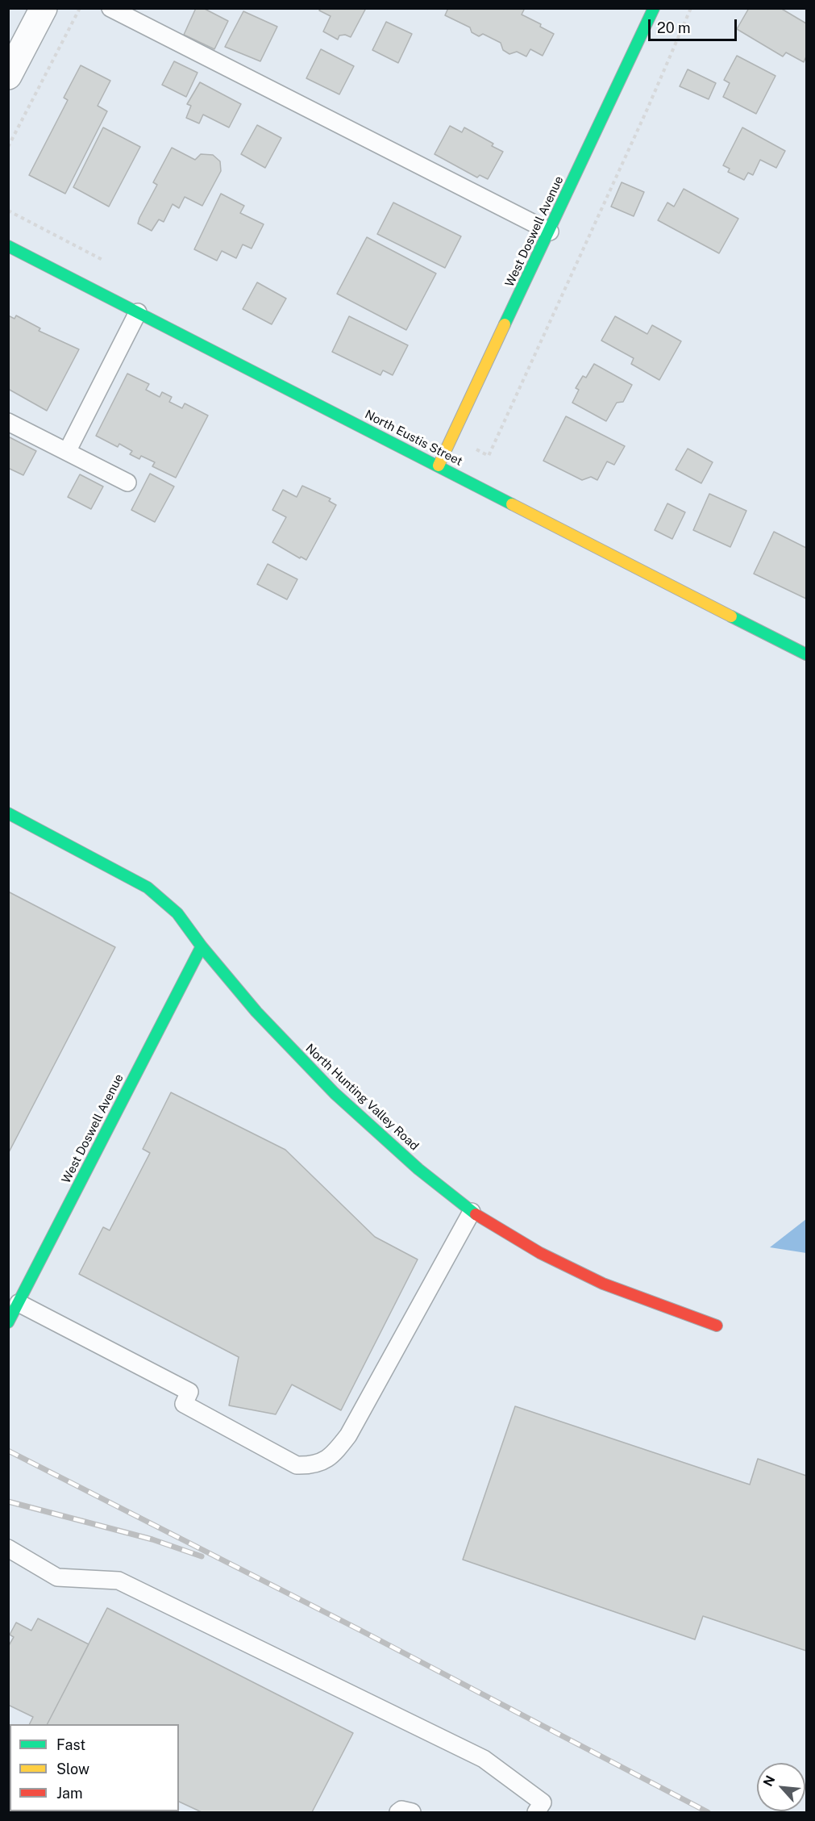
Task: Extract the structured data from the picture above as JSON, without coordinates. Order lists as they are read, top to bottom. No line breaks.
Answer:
{"streets":{"street":["West Doswell Avenue","North Eustis Street","North Hunting Valley Road"]},"crossings":[["West Doswell Avenue","North Eustis Street"],["West Doswell Avenue","North Hunting Valley Road"]],"legend":["Fast","Slow","Jam"],"scale_bar":"20 m","north":"top left"}
